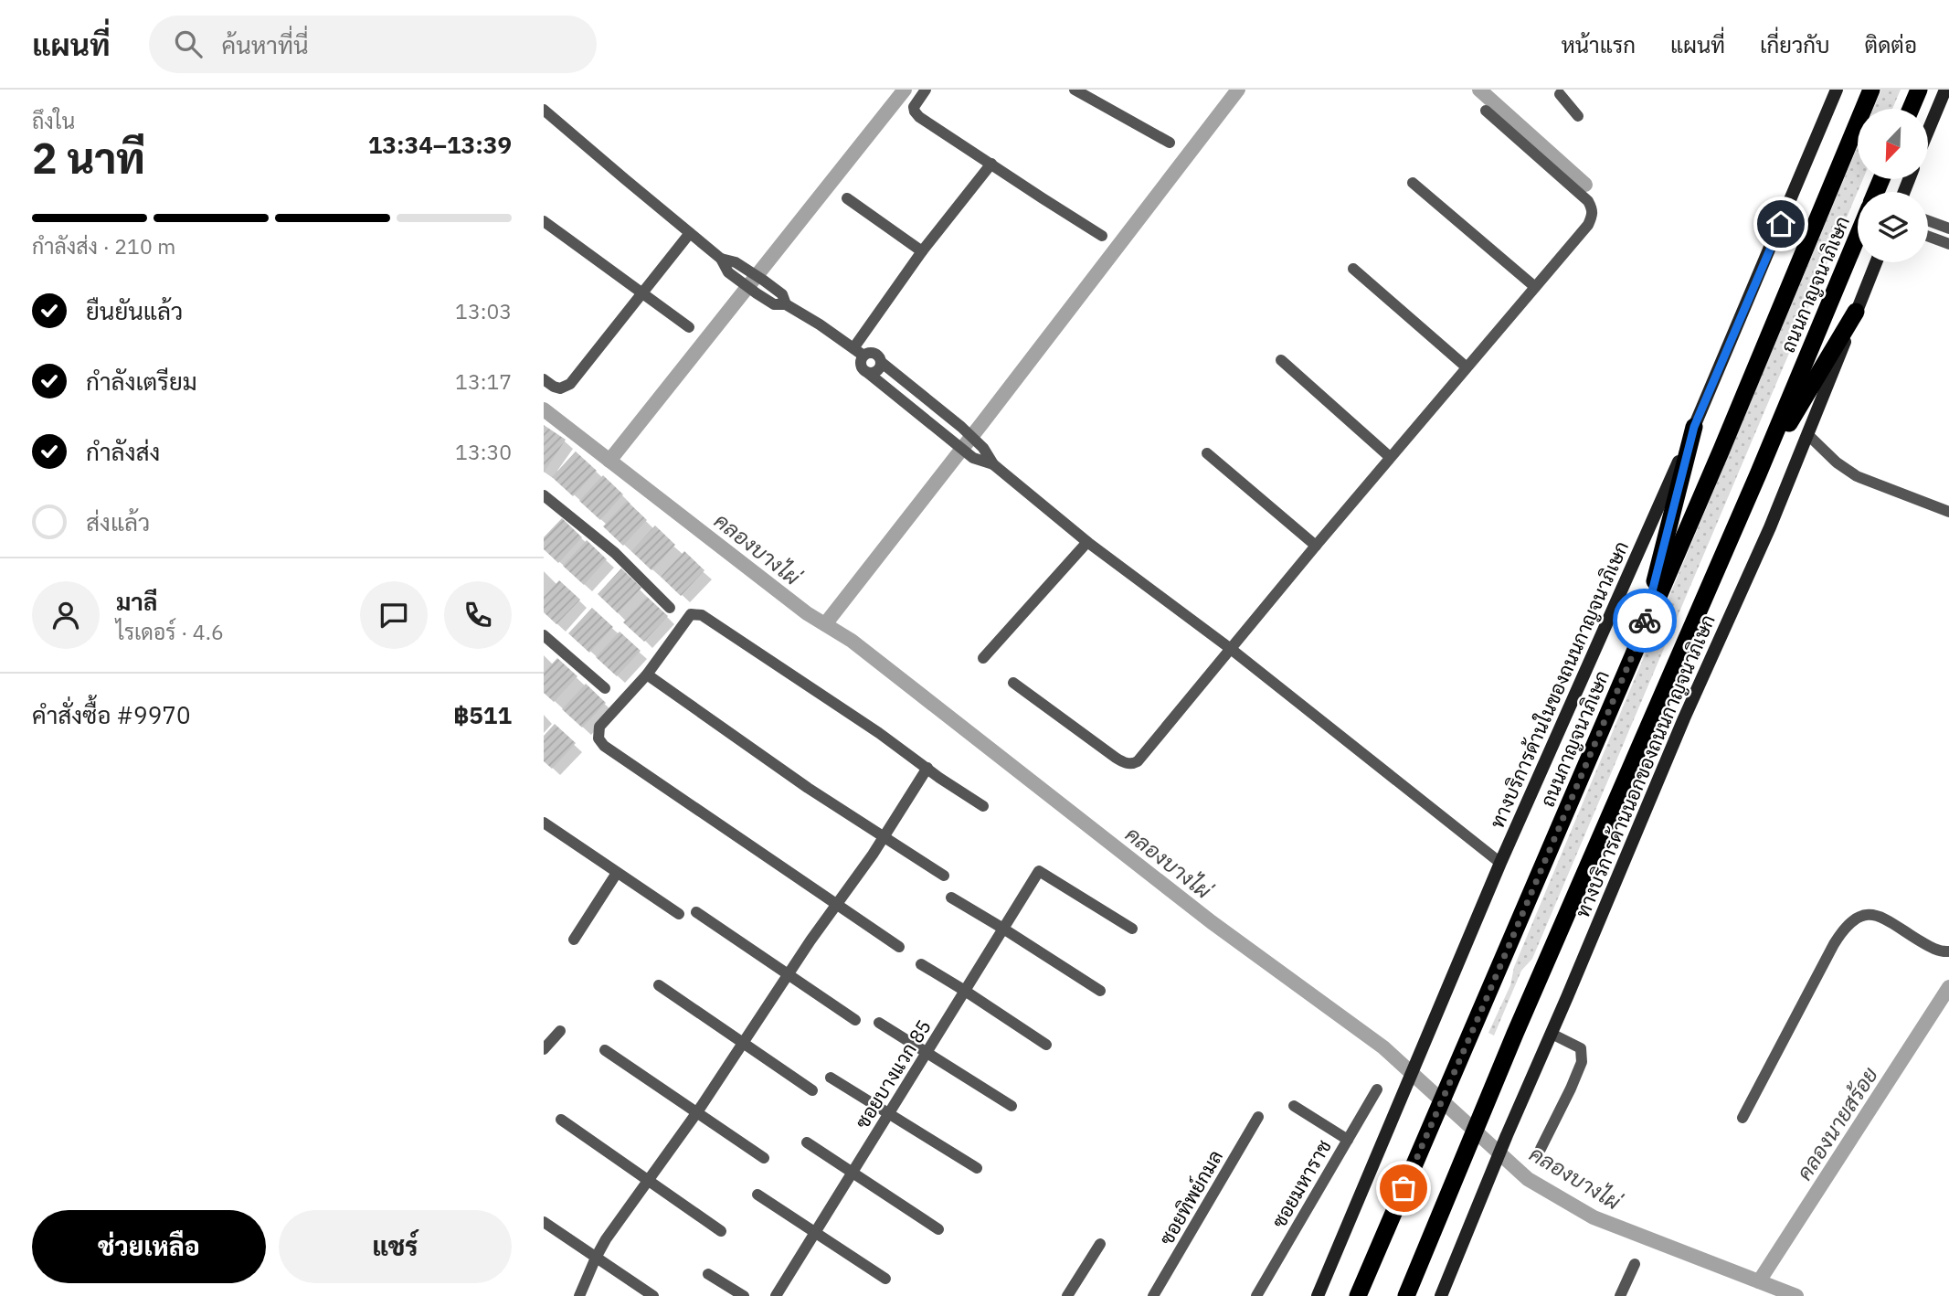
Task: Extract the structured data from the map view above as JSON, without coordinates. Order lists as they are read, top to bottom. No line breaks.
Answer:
{"streets":{"highway":["ถนนกาญจนาภิเษก"],"main road":["ทางบริการด้านในของถนนกาญจนาภิเษก","ทางบริการด้านนอกของถนนกาญจนาภิเษก"],"street":["ซอยบางแวก 85","ซอยมหาราช","ซอยทิพย์กมล"]},"water":["คลองบางไผ่","คลองนายสร้อย"],"north":"bottom left","page":{"header":"แผนที่","search":"ค้นหาที่นี่","nav":["หน้าแรก","แผนที่","เกี่ยวกับ","ติดต่อ"],"heading":["2 นาที","ถึงใน","13:34–13:39"],"panel":["มาลี","ไรเดอร์ · 4.6","คำสั่งซื้อ #9970","฿511"],"bar":"กำลังส่ง · 210 m","list":[["ยืนยันแล้ว","13:03"],["กำลังเตรียม","13:17"],["กำลังส่ง","13:30"],"ส่งแล้ว"],"buttons":["ช่วยเหลือ","แชร์"]}}
